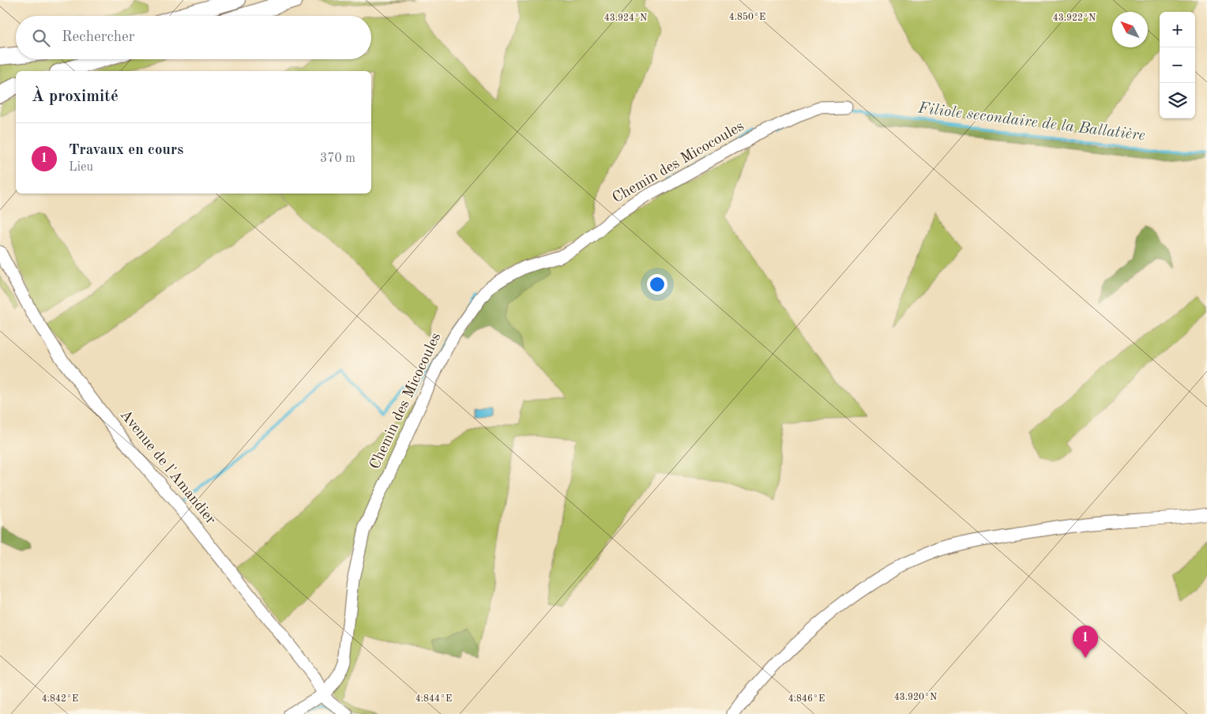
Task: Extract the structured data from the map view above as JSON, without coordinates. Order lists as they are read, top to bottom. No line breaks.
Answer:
{"streets":{"street":["Chemin des Micocoules","Avenue de l'Amandier"]},"crossings":[["Chemin des Micocoules","Avenue de l'Amandier"]],"water":["Filiole secondaire de la Ballatière"],"north":"top left","page":{"map_buttons":["+","−"],"search":"Rechercher","heading":"À proximité","list":[{"mark":"1","name":"Travaux en cours","note":"Lieu","value":"370 m"}],"pins":"1"},"coordinates":["4.850°E","43.924°N","43.922°N","43.920°N","4.842°E","4.844°E","4.846°E"]}
